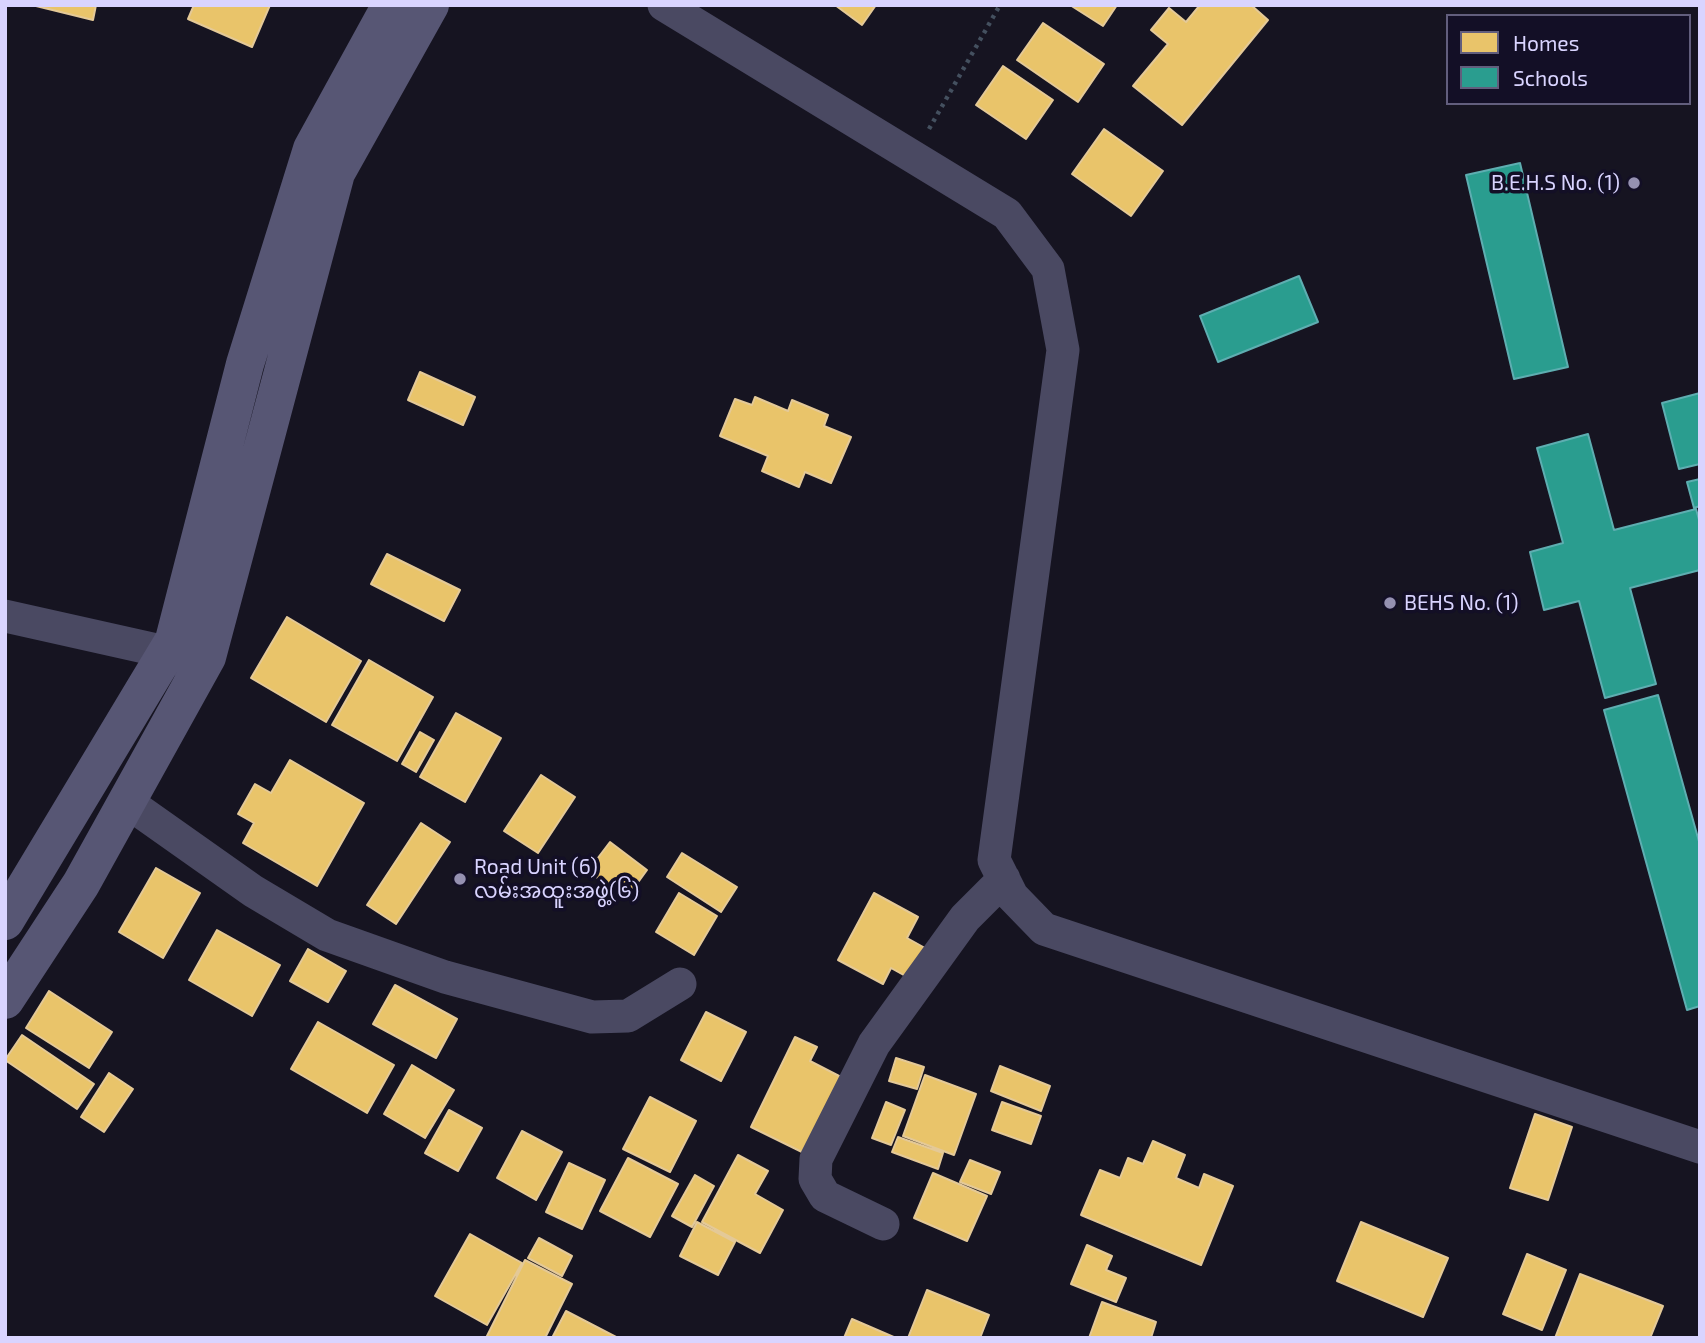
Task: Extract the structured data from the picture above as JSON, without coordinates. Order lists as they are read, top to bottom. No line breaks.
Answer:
{"places":["B.E.H.S No. (1)","BEHS No. (1)","Road Unit (6) လမ်းအထူးအဖွဲ့(၆)"],"legend":["Homes","Schools"]}
